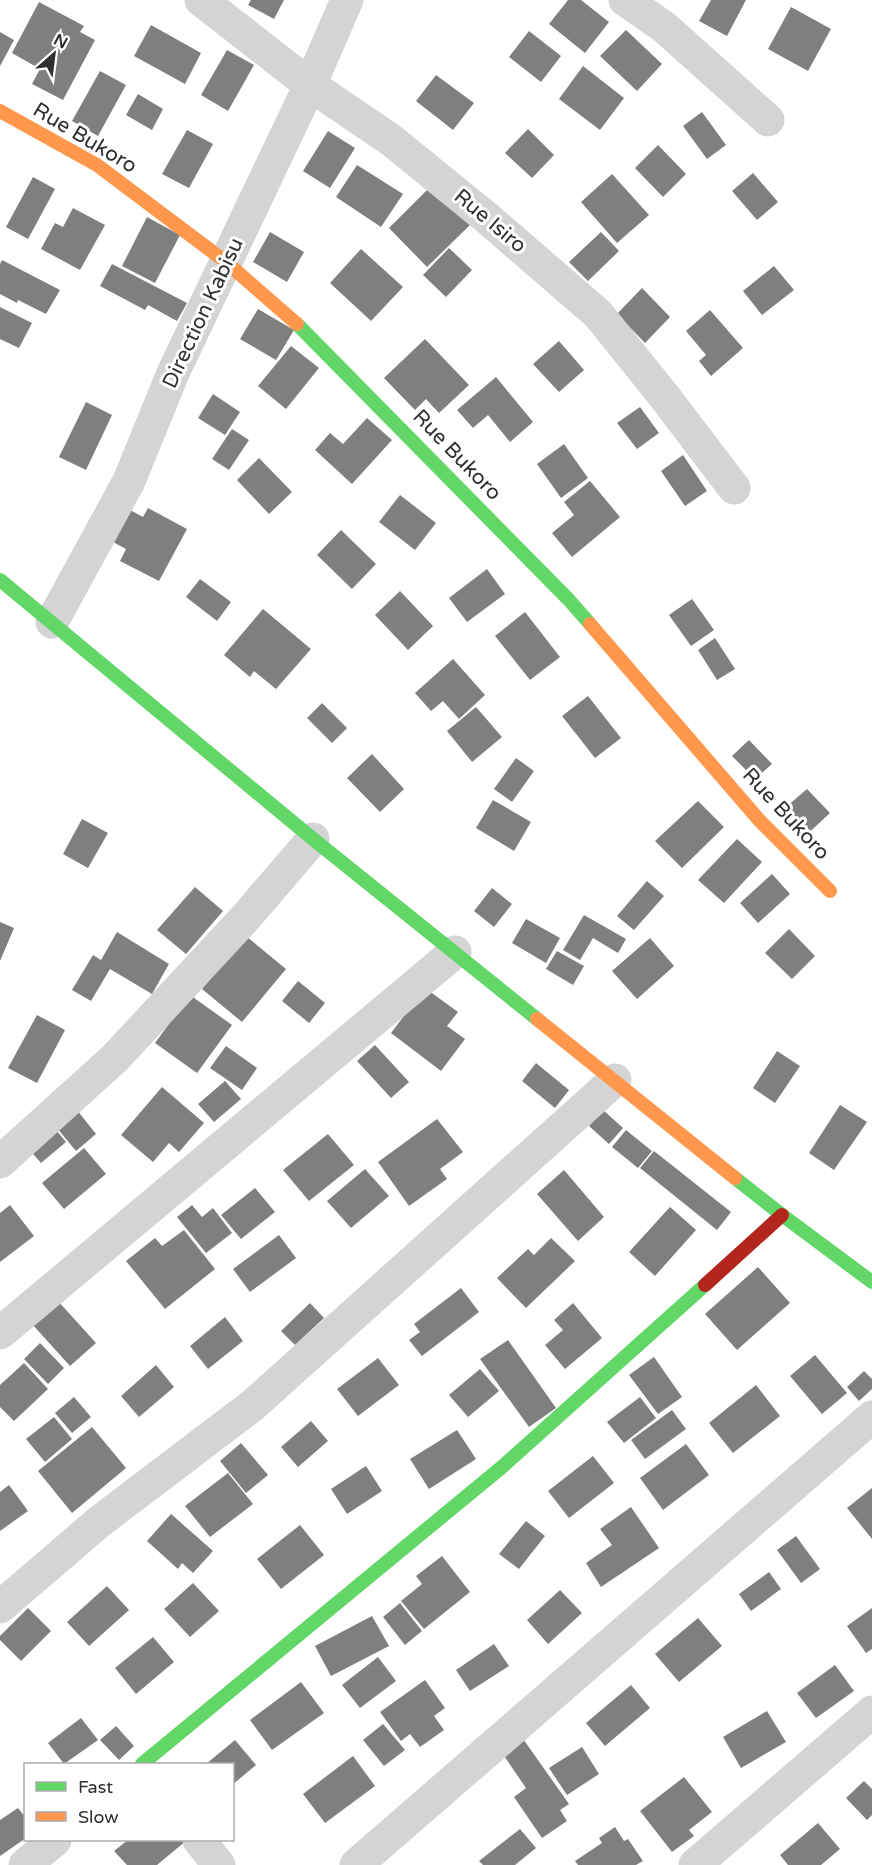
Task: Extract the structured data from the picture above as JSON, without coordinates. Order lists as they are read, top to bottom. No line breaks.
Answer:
{"streets":{"main road":["Rue Bukoro"],"street":["Rue Isiro","Direction Kabisu"]},"crossings":[["Rue Bukoro","Direction Kabisu"],["Rue Isiro","Direction Kabisu"]],"legend":["Fast","Slow"],"north":"top right"}
